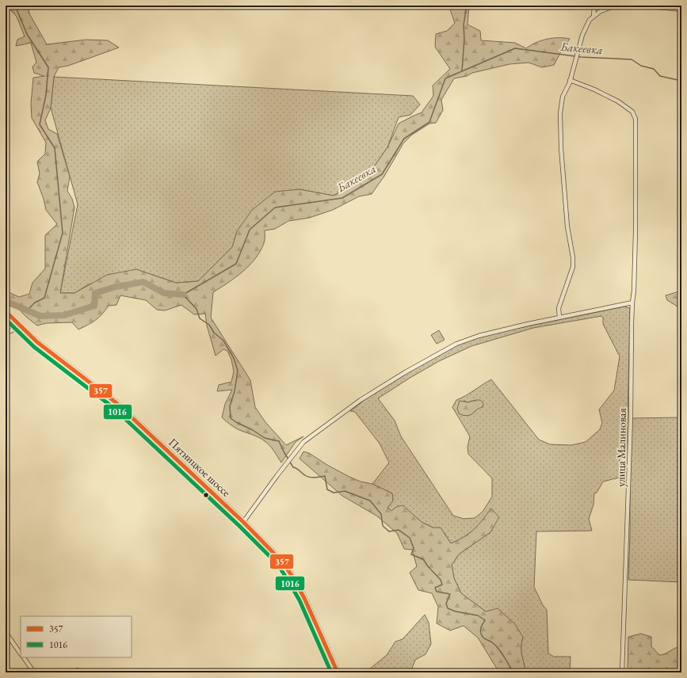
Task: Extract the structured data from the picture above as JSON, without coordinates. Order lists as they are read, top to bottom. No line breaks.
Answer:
{"streets":{"main road":["Пятницкое шоссе"],"street":["улица Малиновая"]},"water":["Бакеевка"],"lines":["transit line 357","transit line 1016"],"legend":["357","1016"]}
